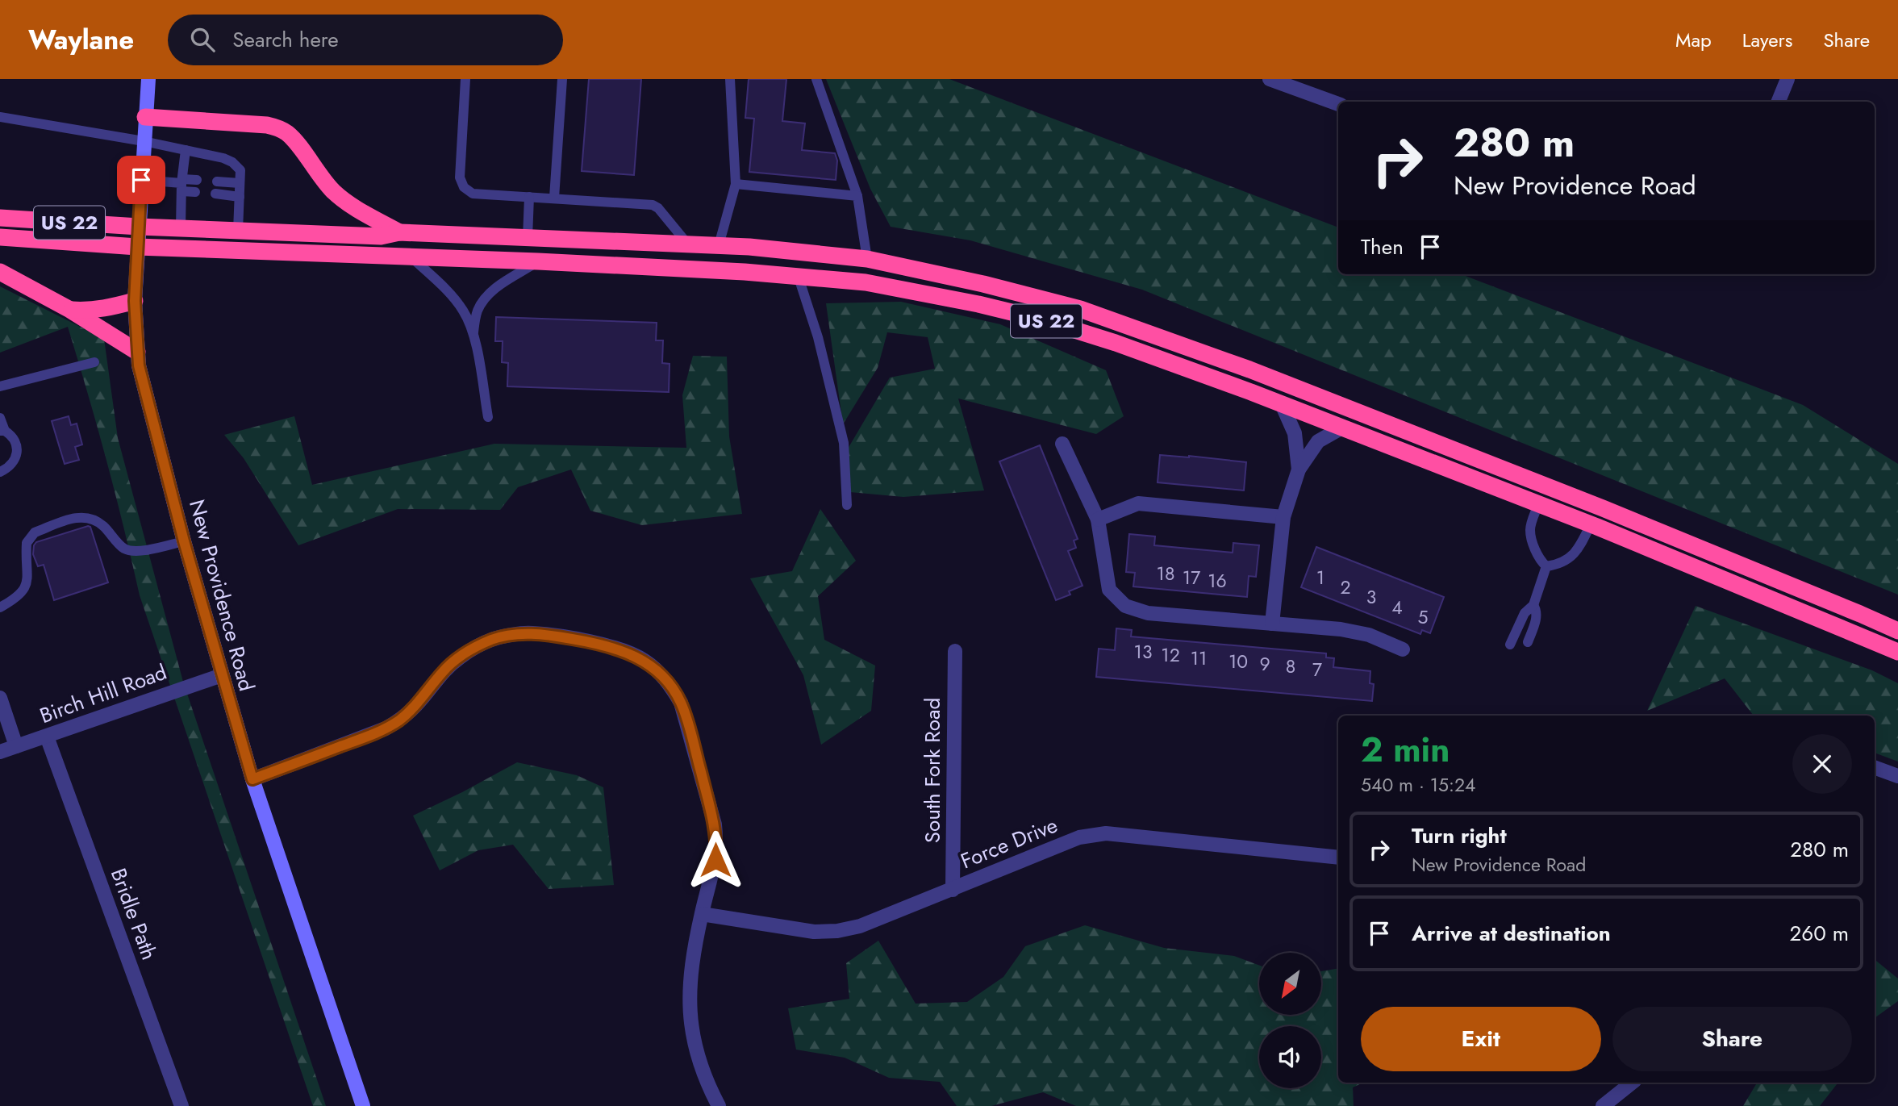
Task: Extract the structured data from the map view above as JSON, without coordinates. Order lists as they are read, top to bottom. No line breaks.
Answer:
{"streets":{"highway":["US 22"],"street":["New Providence Road","Birch Hill Road","South Fork Road","Force Drive","Bridle Path"]},"crossings":[["US 22","New Providence Road"],["New Providence Road","Birch Hill Road"],["Birch Hill Road","Bridle Path"],["South Fork Road","Force Drive"]],"house_numbers":["18","17","1","16","2","3","4","5","13","12","11","10","9","8","7"],"north":"bottom left","page":{"header":"Waylane","search":"Search here","nav":["Map","Layers","Share"],"turn":["280 m","New Providence Road"],"then":"Then","heading":["2 min","540 m · 15:24"],"list":[{"name":"Turn right","note":"New Providence Road","value":"280 m"},{"name":"Arrive at destination","value":"260 m"}],"buttons":["Exit","Share"]}}
